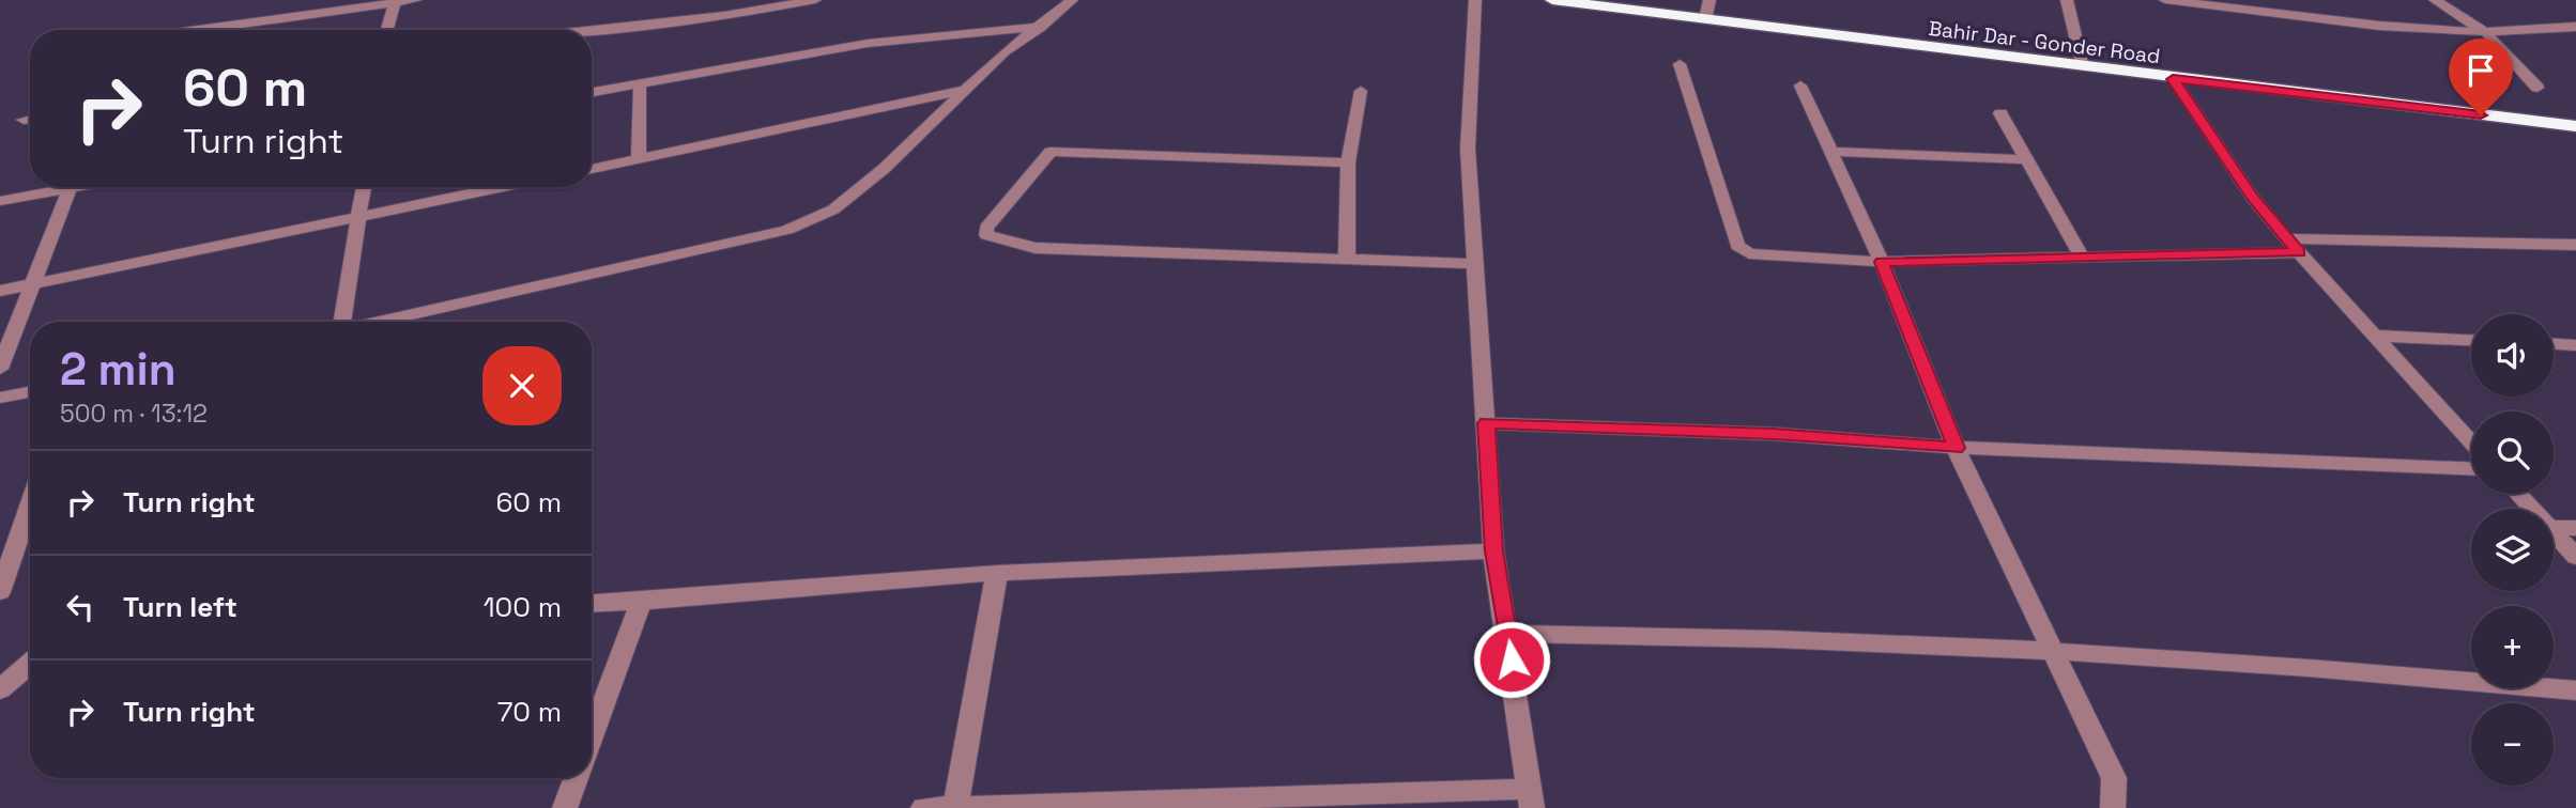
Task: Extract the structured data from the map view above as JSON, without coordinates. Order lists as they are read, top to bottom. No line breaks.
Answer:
{"streets":{"highway":["Bahir Dar - Gonder Road"]},"page":{"turn":["60 m","Turn right"],"map_buttons":["+","−"],"heading":["2 min","500 m · 13:12"],"list":[{"name":"Turn right","value":"60 m"},{"name":"Turn left","value":"100 m"},{"name":"Turn right","value":"70 m"}]}}
